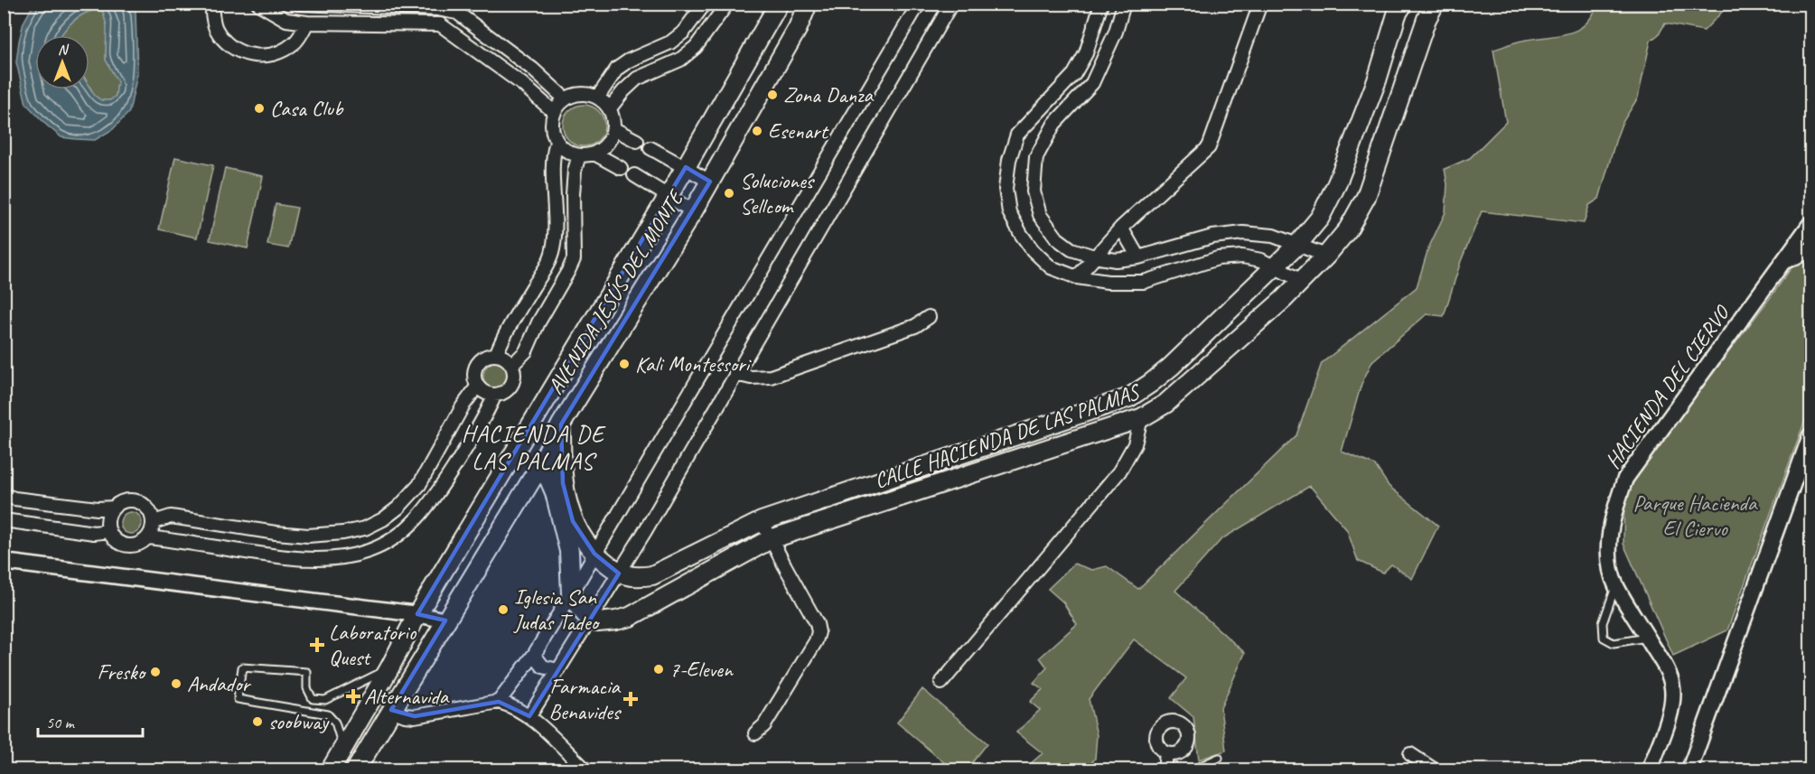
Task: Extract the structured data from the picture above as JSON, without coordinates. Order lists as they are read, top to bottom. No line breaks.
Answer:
{"streets":{"main road":["AVENIDA JESÚS DEL MONTE","CALLE HACIENDA DE LAS PALMAS"],"street":["HACIENDA DEL CIERVO"]},"districts":["HACIENDA DE LAS PALMAS"],"parks":["Parque Hacienda El Ciervo"],"places":{"other":["Zona Danza","Casa Club","Esenart","Soluciones Sellcom","Kali Montessori","Iglesia San Judas Tadeo","7-Eleven","Fresko","Andador","soobway"],"health":["Laboratorio Quest","Alternavida","Farmacia Benavides"]},"scale_bar":"50 m","north":"top"}
